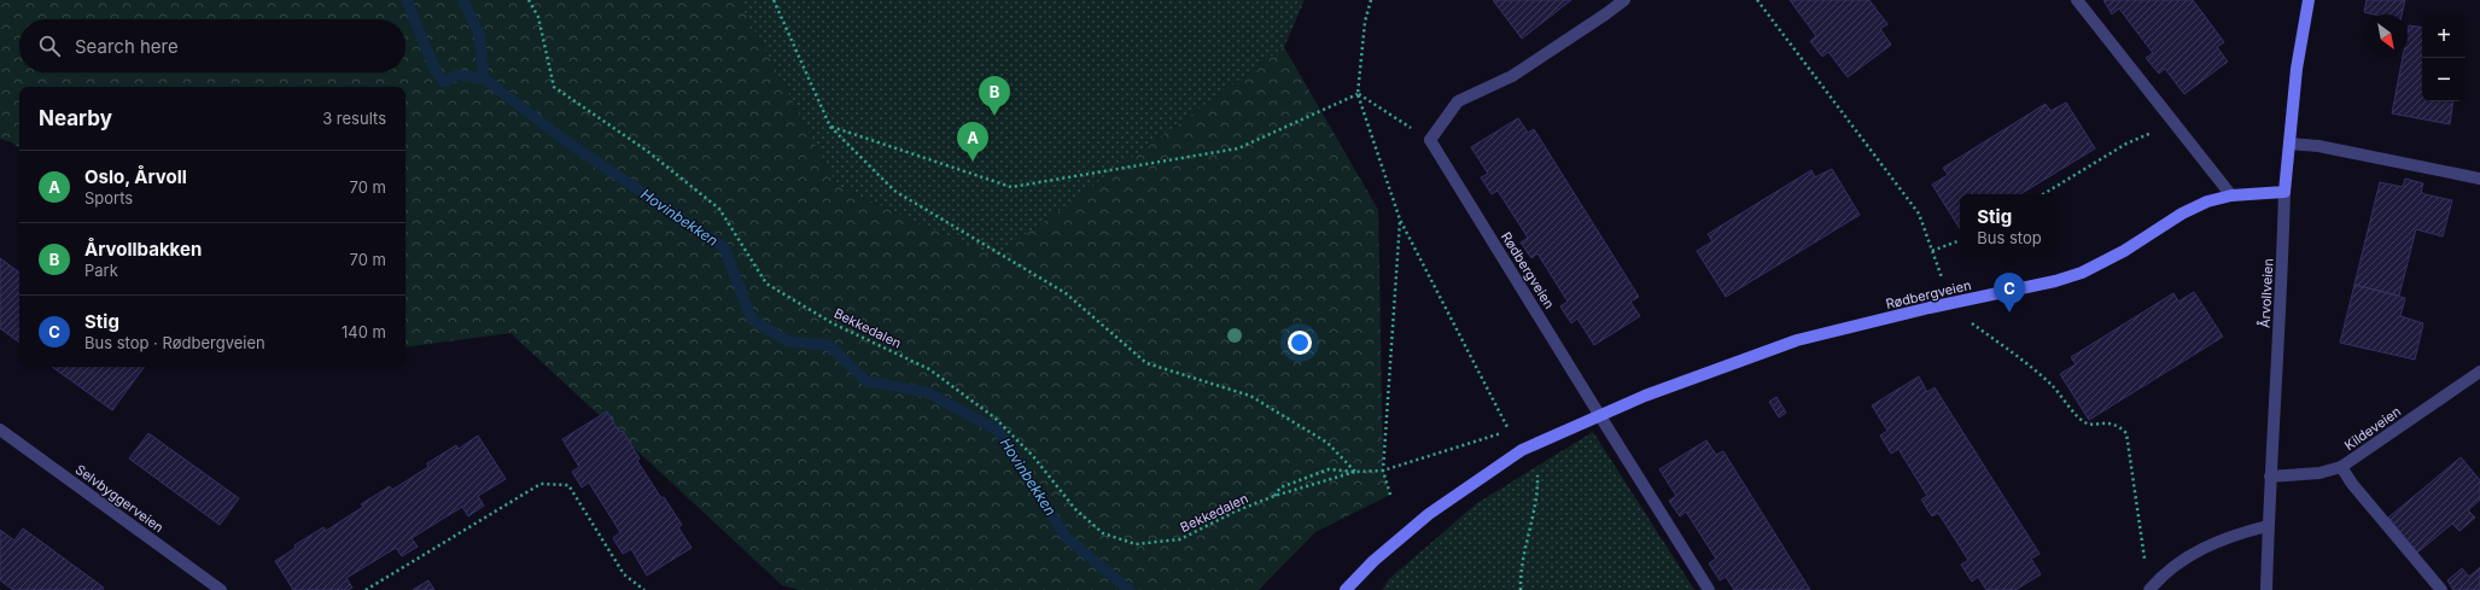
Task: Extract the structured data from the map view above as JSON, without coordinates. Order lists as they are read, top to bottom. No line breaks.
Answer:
{"streets":{"street":["Rødbergveien","Årvollveien","Kildeveien","Selvbyggerveien"],"path":["Bekkedalen"]},"crossings":[["Rødbergveien","Årvollveien"],["Årvollveien","Kildeveien"]],"water":["Hovinbekken"],"north":"bottom right","page":{"map_buttons":["+","−"],"search":"Search here","pins":["B","A","C"],"heading":["Nearby","3 results"],"list":[{"mark":"A","name":"Oslo, Årvoll","note":"Sports","value":"70 m"},{"mark":"B","name":"Årvollbakken","note":"Park","value":"70 m"},{"mark":"C","name":"Stig","note":"Bus stop · Rødbergveien","value":"140 m"}],"popup":["Stig","Bus stop"]}}
